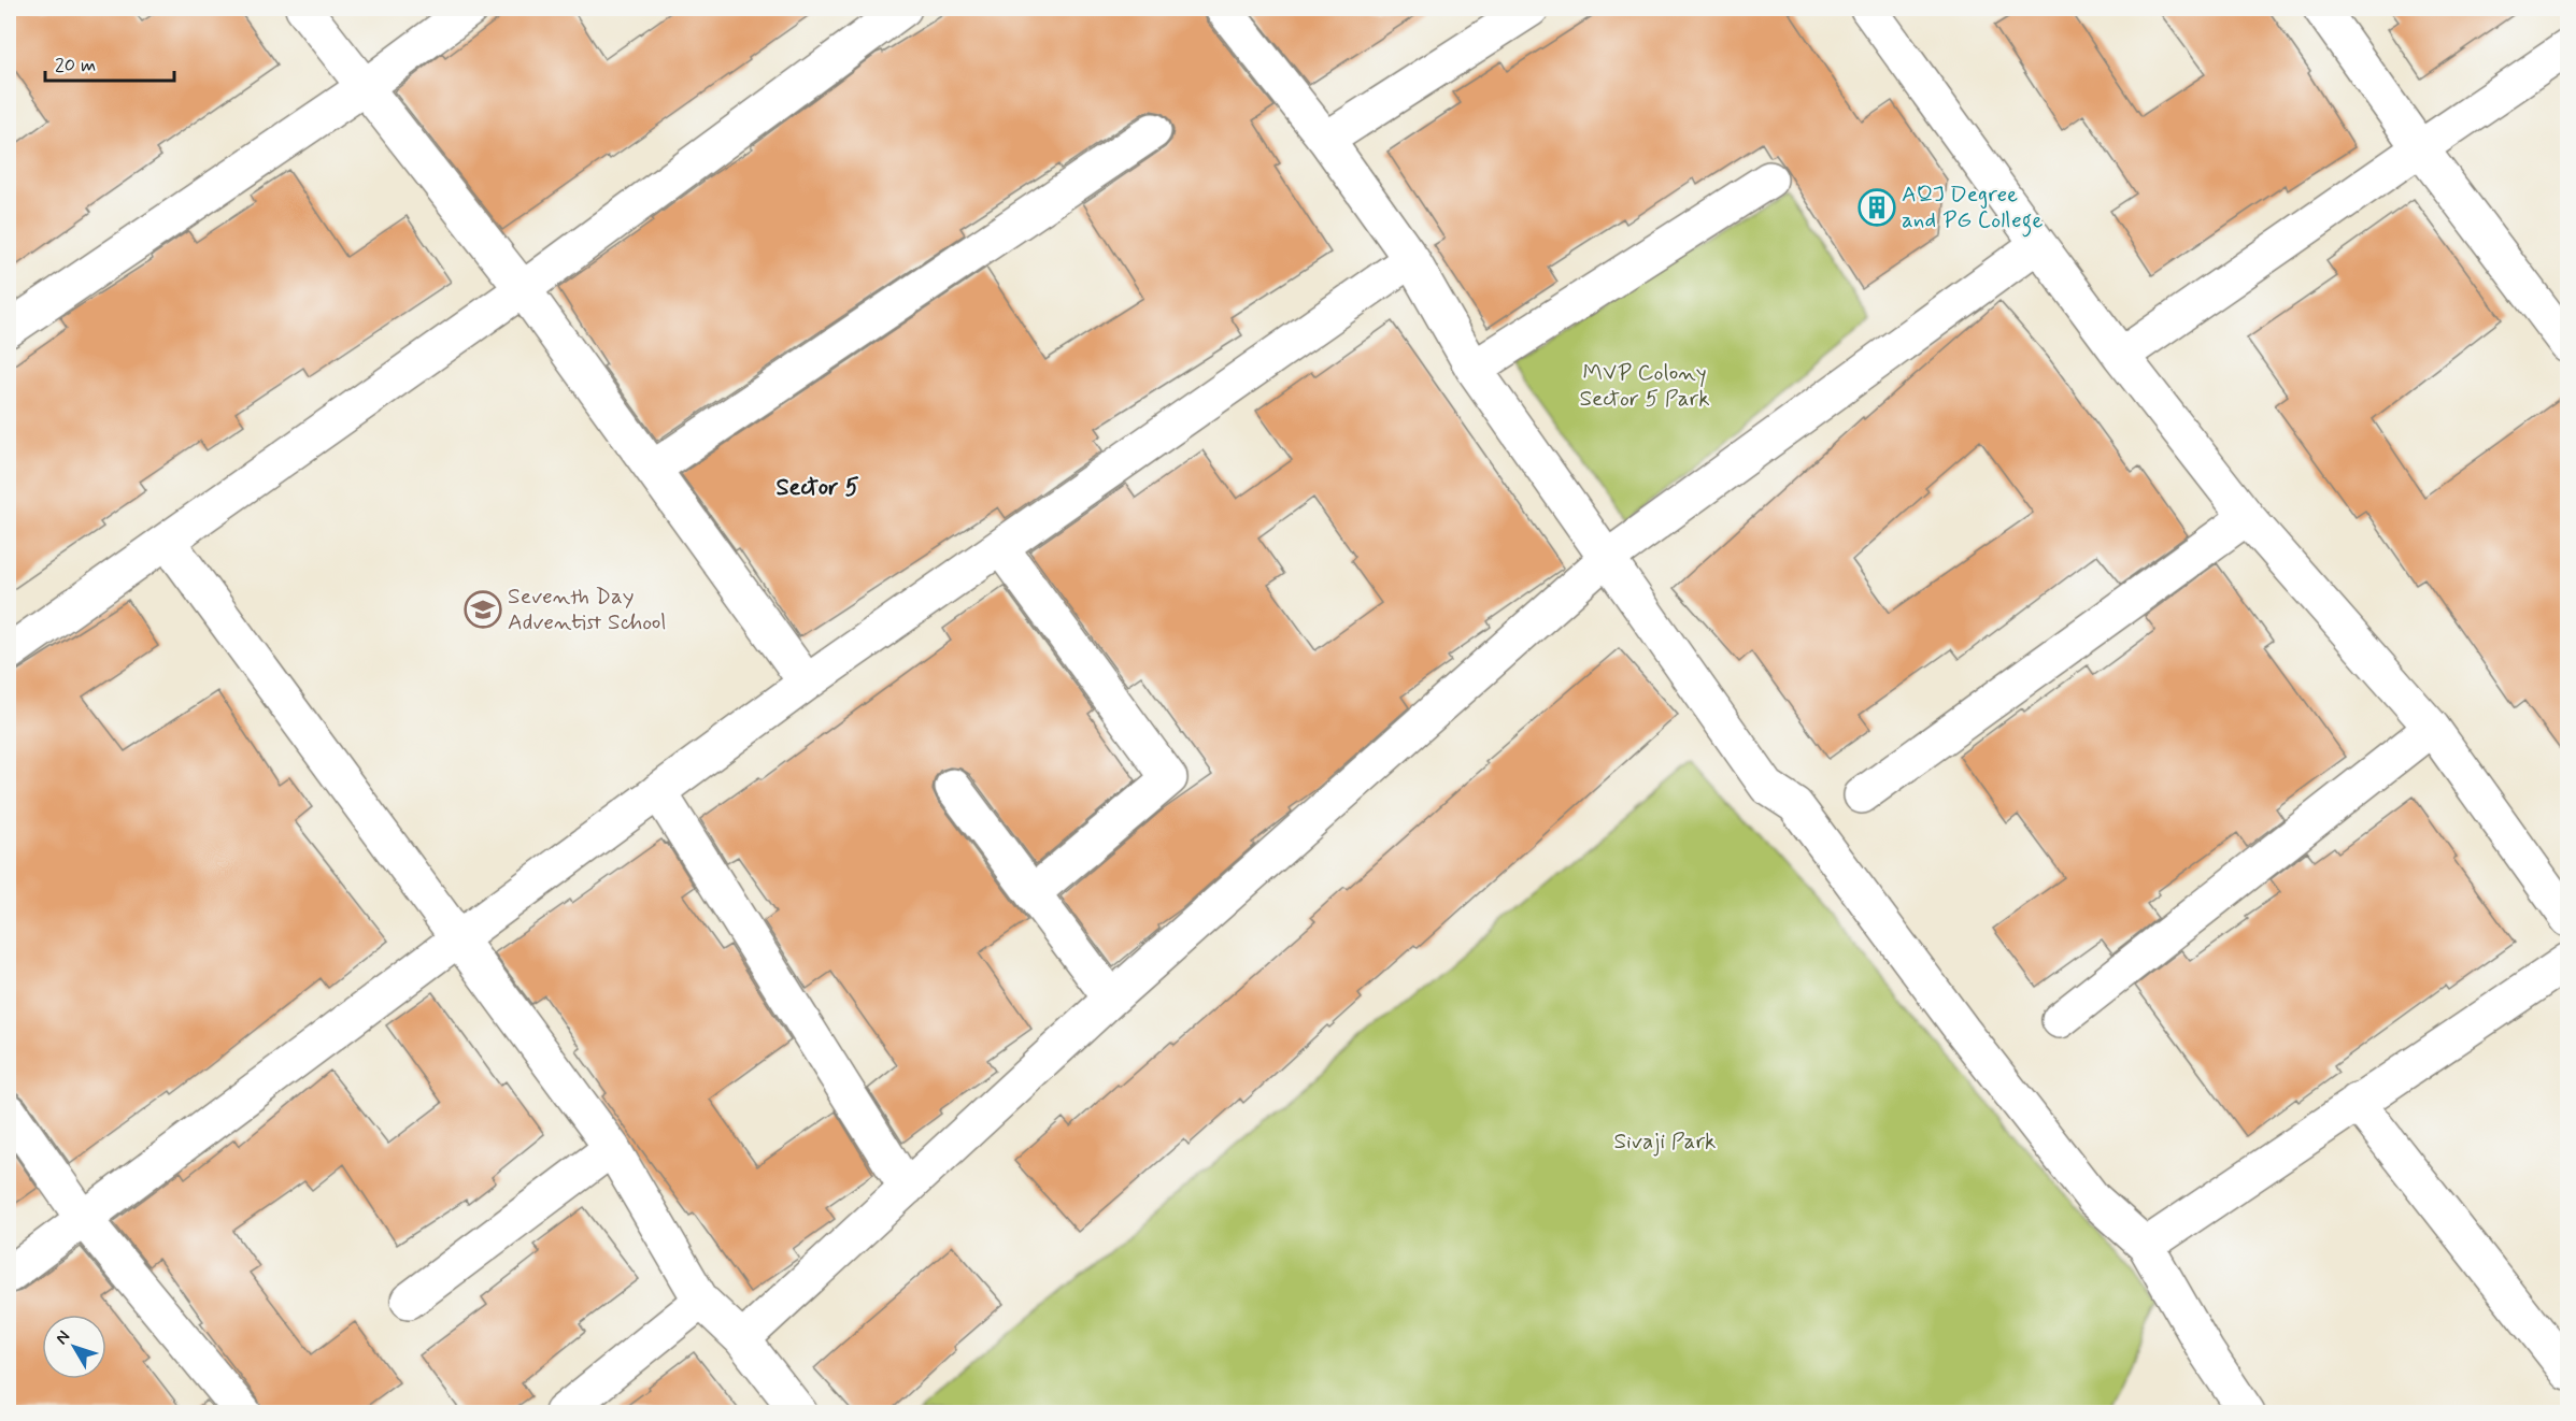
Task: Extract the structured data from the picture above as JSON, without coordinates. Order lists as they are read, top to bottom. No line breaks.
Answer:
{"districts":["Sector 5"],"parks":["MVP Colony Sector 5 Park","Sivaji Park"],"places":{"building":["AQJ Degree and PG College"],"school or university":["Seventh Day Adventist School"]},"scale_bar":"20 m","north":"top left"}
